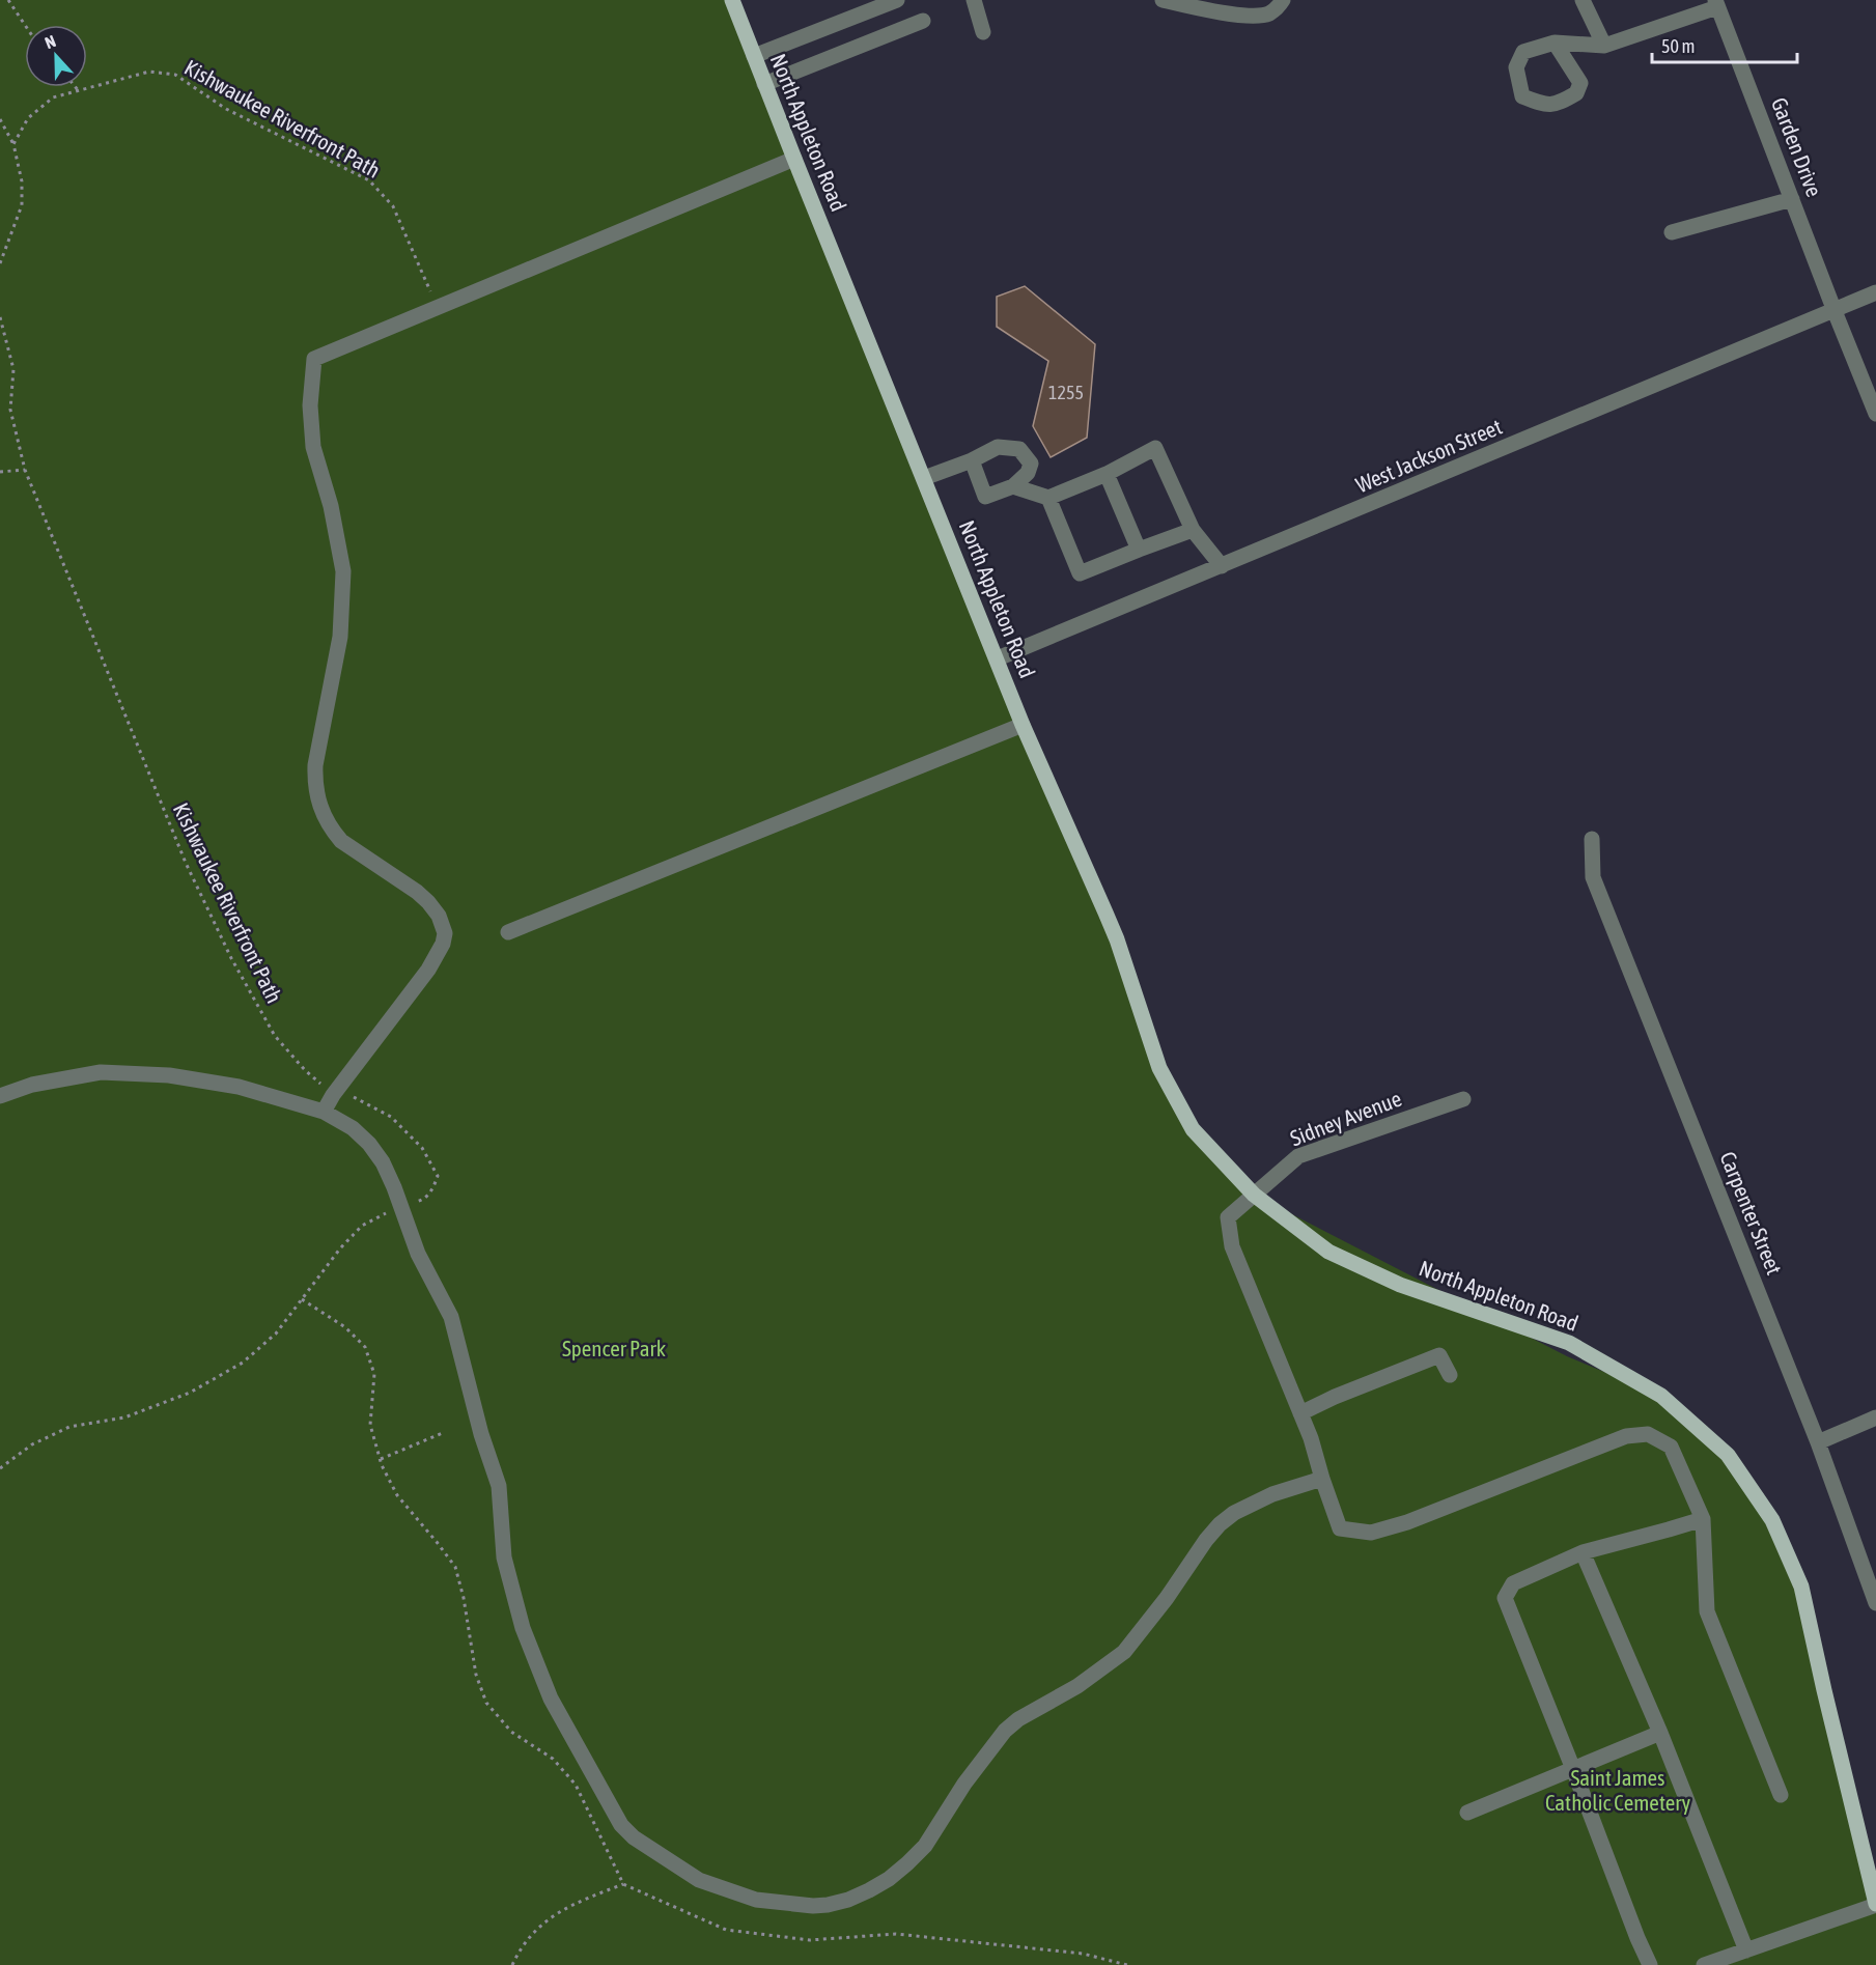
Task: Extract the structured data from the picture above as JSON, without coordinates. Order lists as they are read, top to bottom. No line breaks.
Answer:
{"streets":{"main road":["North Appleton Road"],"street":["Garden Drive","West Jackson Street","Sidney Avenue","Carpenter Street"],"path":["Kishwaukee Riverfront Path"]},"crossings":[["North Appleton Road","West Jackson Street"],["North Appleton Road","Sidney Avenue"],["Garden Drive","West Jackson Street"]],"parks":["Spencer Park","Saint James Catholic Cemetery"],"house_numbers":["1255"],"scale_bar":"50 m","north":"top"}
